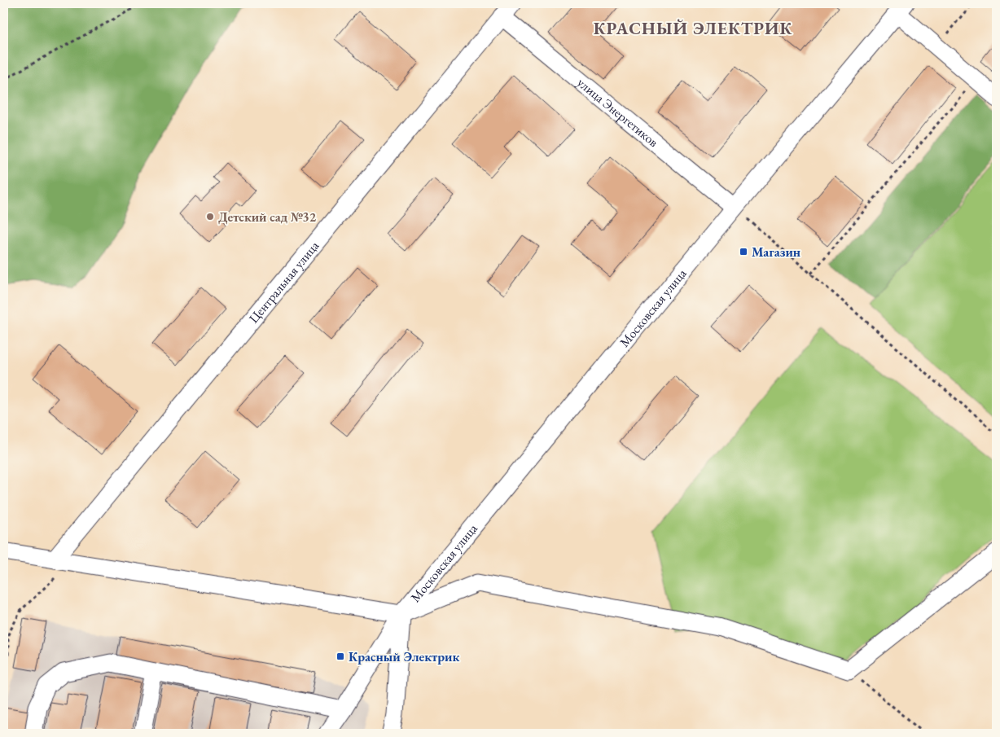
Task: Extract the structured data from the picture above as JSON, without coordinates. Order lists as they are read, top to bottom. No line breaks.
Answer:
{"streets":{"street":["улица Энергетиков","Центральная улица","Московская улица"]},"crossings":[["улица Энергетиков","Центральная улица"],["улица Энергетиков","Московская улица"]],"districts":["КРАСНЫЙ ЭЛЕКТРИК"],"places":{"other":["Детский сад №32"],"transit":["Магазин","Красный Электрик"]}}
